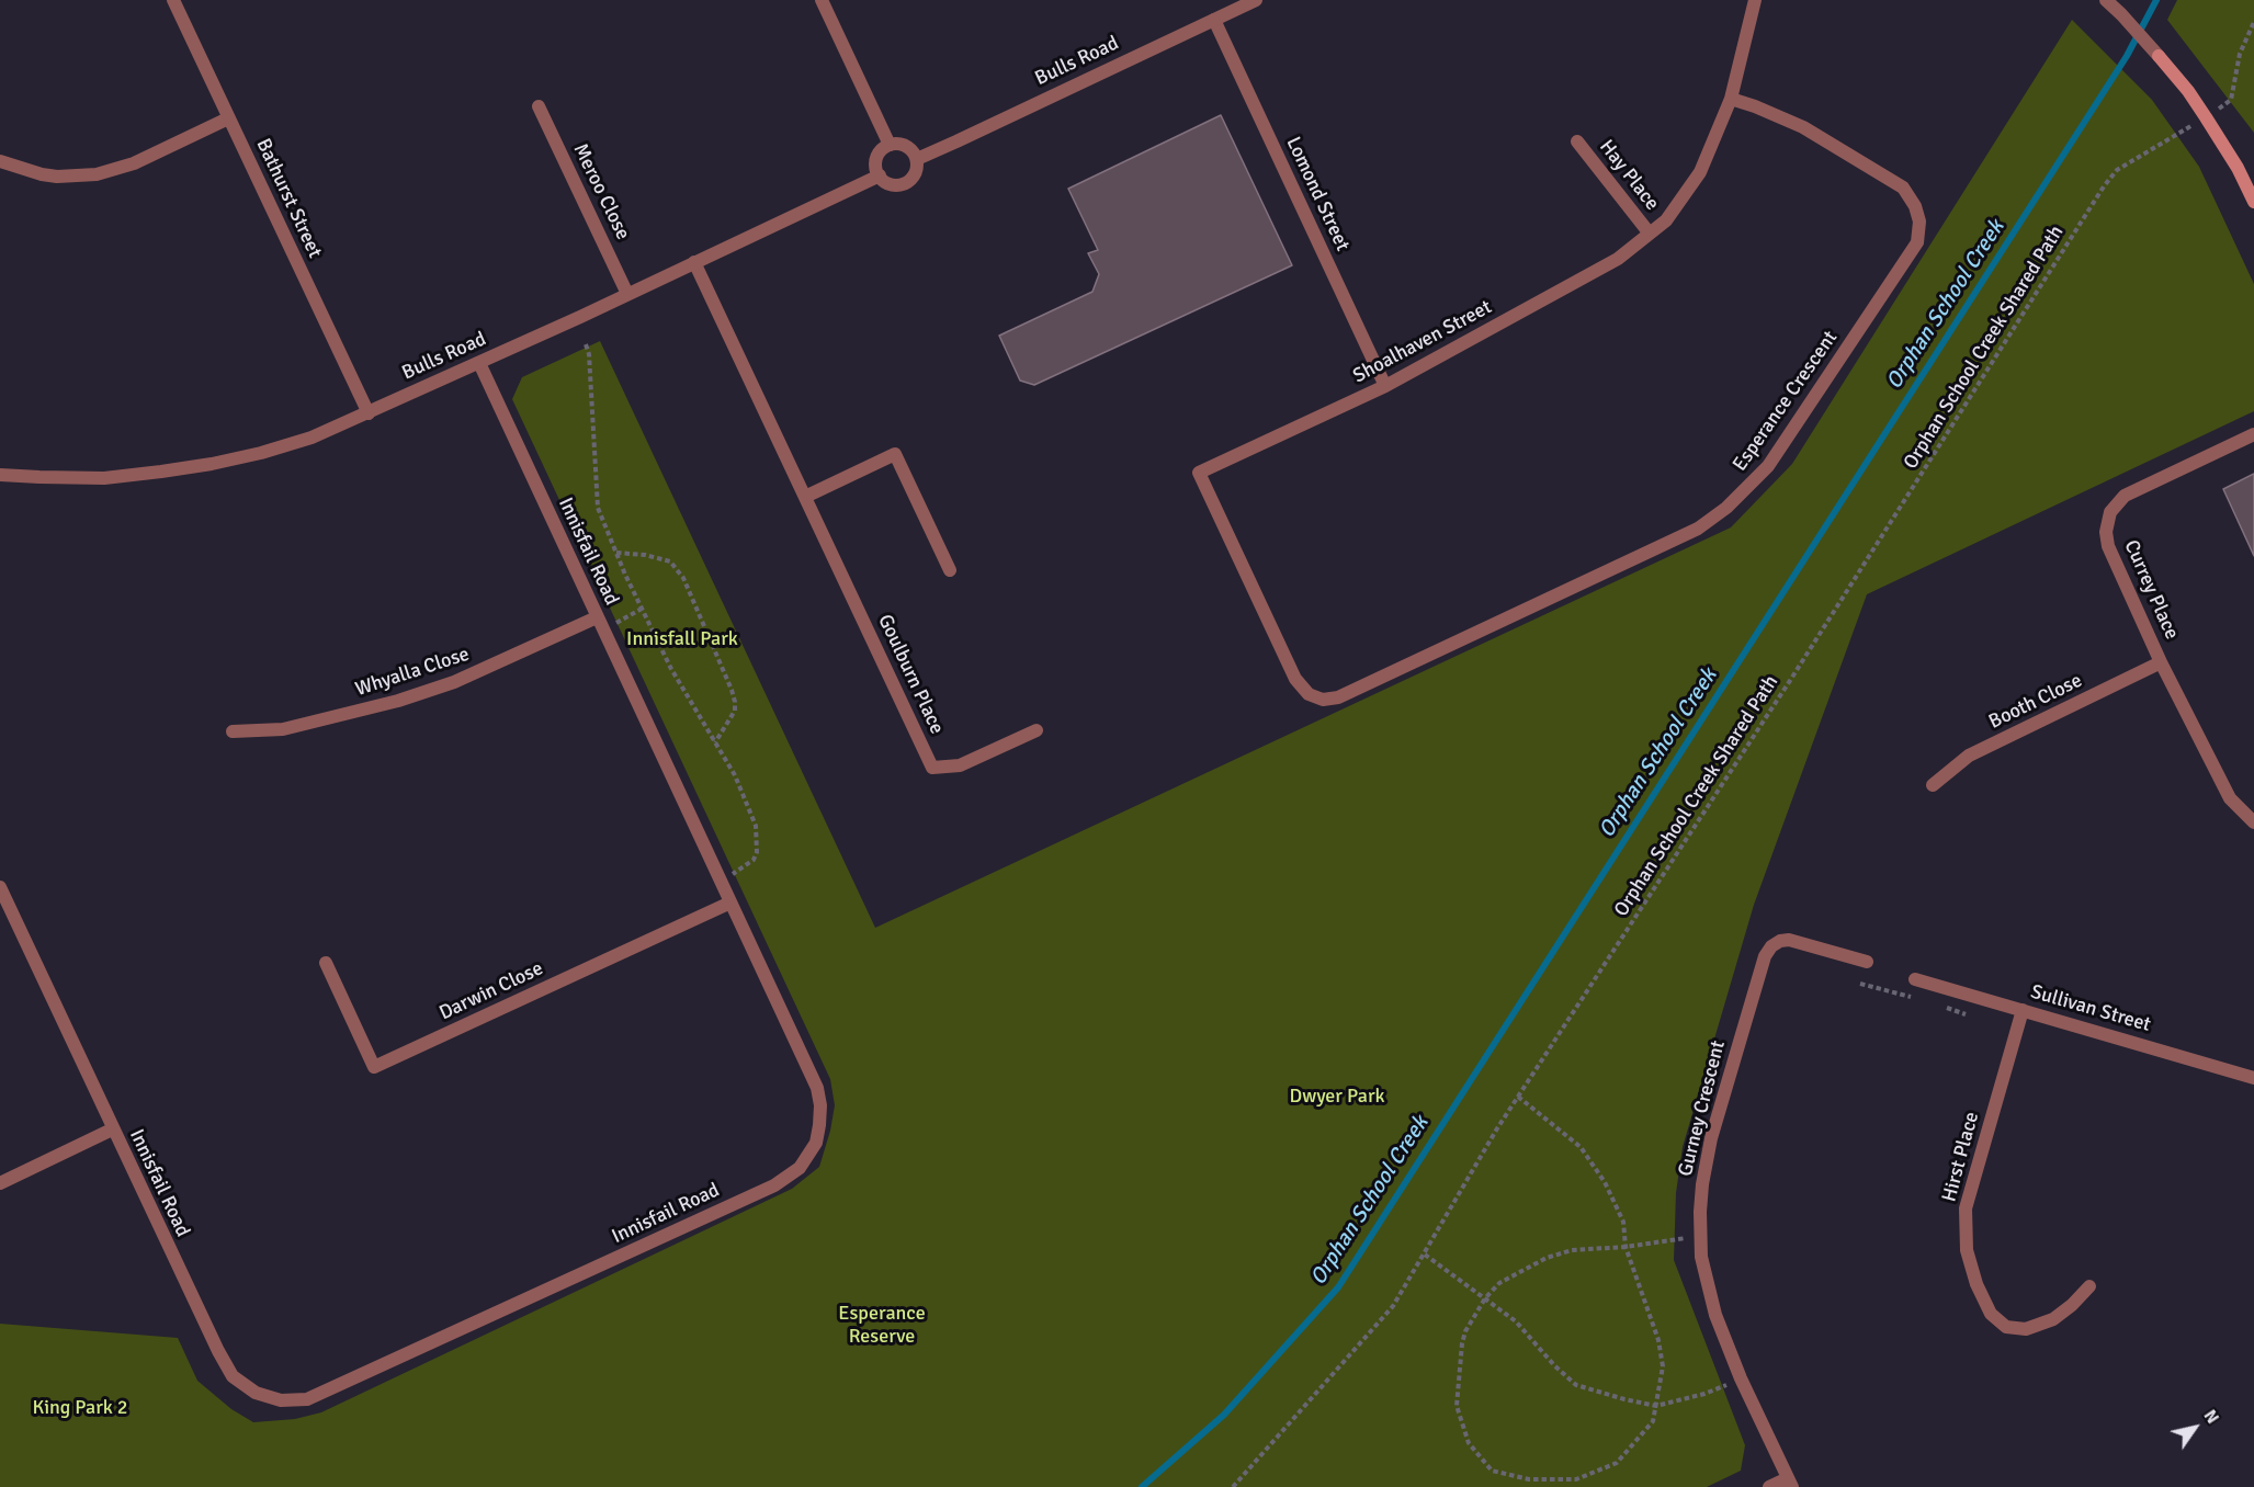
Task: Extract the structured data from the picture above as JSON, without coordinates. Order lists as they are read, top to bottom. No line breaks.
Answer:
{"streets":{"street":["Bulls Road","Hay Place","Meroo Close","Lomond Street","Bathurst Street","Shoalhaven Street","Esperance Crescent","Innisfail Road","Currey Place","Whyalla Close","Goulburn Place","Booth Close","Darwin Close","Sullivan Street","Gurney Crescent","Hirst Place"],"path":["Orphan School Creek Shared Path"]},"crossings":[["Bulls Road","Meroo Close"],["Bulls Road","Lomond Street"],["Bulls Road","Bathurst Street"],["Bulls Road","Innisfail Road"],["Bulls Road","Goulburn Place"],["Hay Place","Shoalhaven Street"],["Lomond Street","Shoalhaven Street"],["Shoalhaven Street","Esperance Crescent"],["Innisfail Road","Whyalla Close"],["Innisfail Road","Darwin Close"],["Currey Place","Booth Close"],["Sullivan Street","Hirst Place"]],"water":["Orphan School Creek"],"parks":["Innisfall Park","Dwyer Park","Esperance Reserve","King Park 2"],"north":"top right"}
